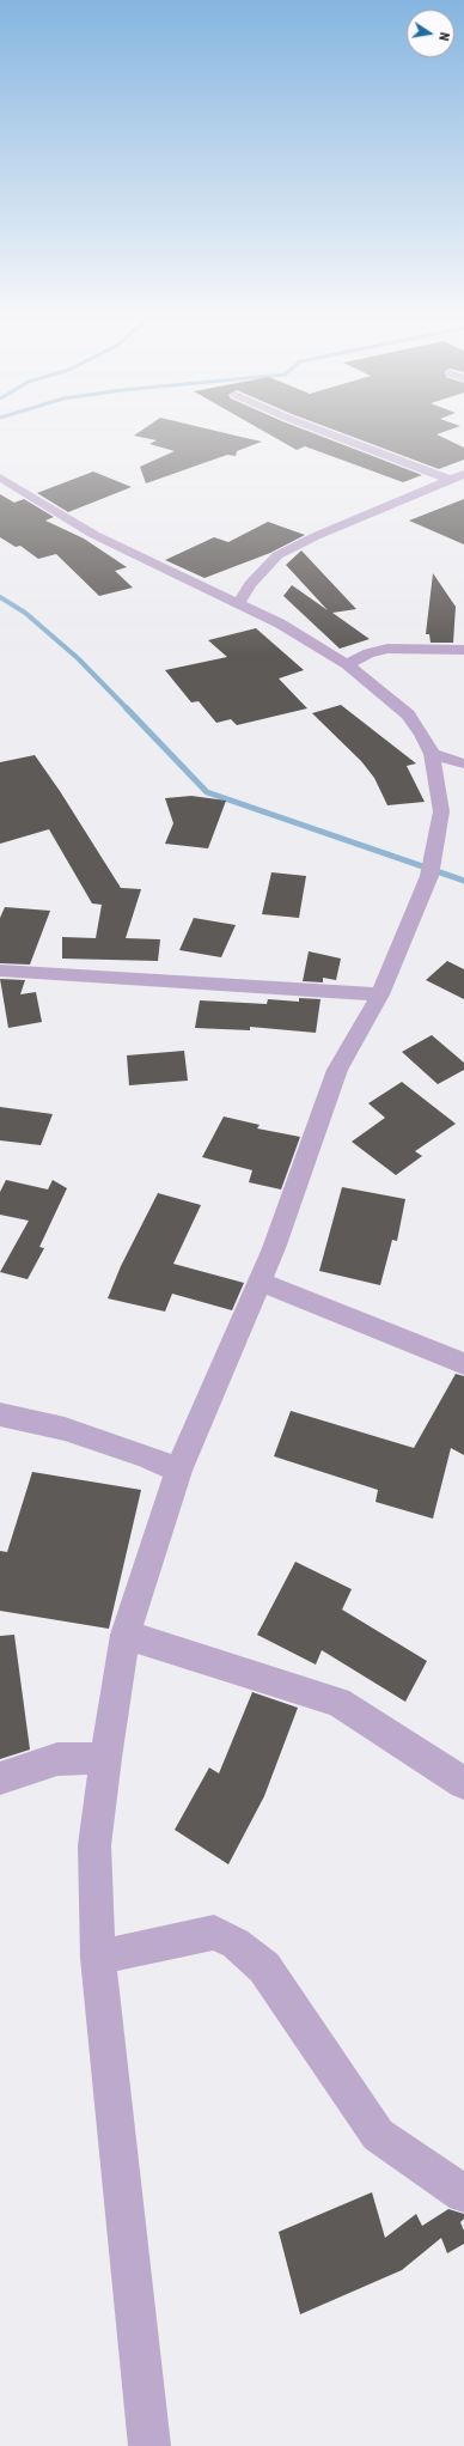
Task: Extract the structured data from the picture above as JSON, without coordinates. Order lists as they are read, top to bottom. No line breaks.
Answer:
{"north":"right"}
